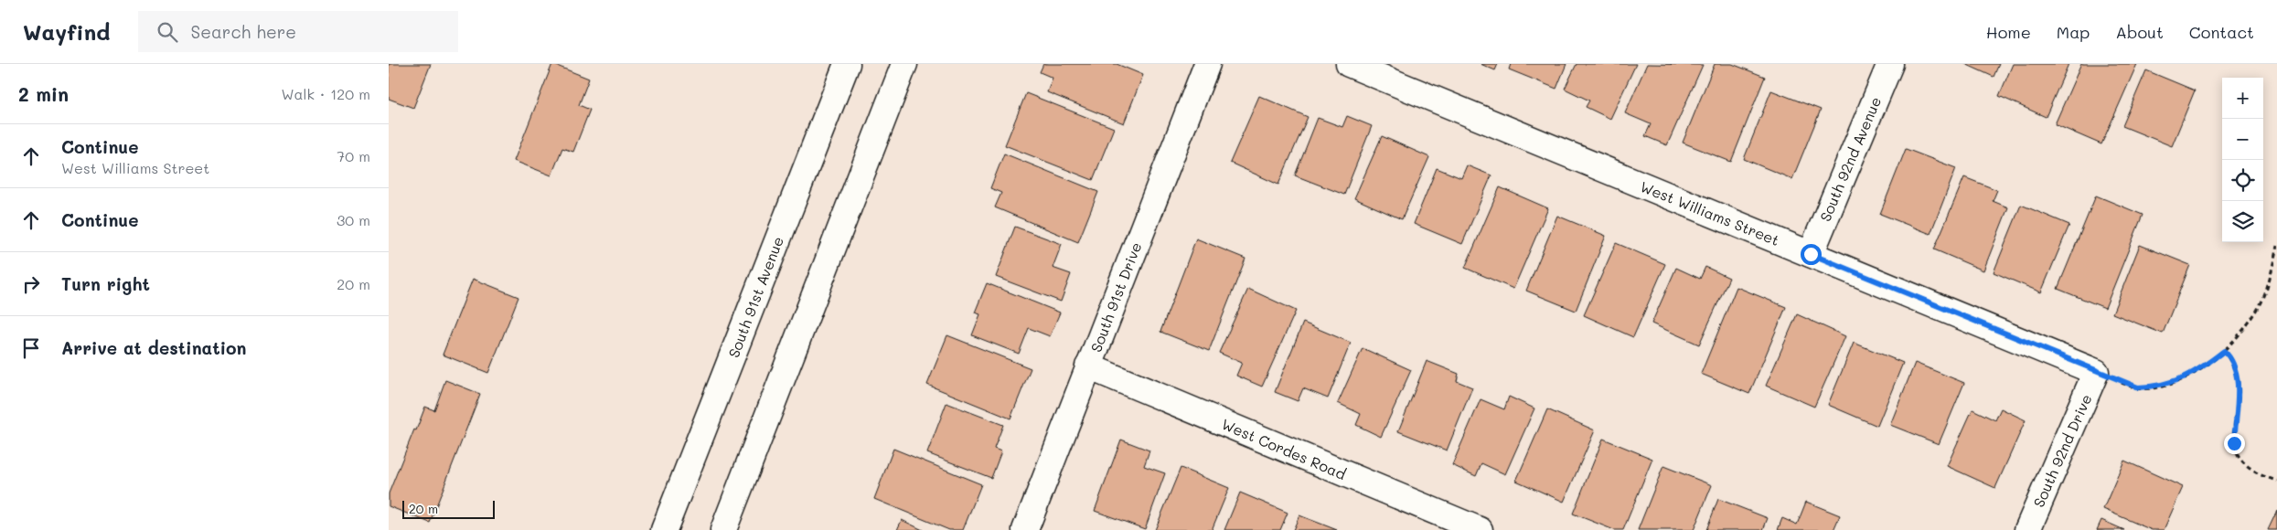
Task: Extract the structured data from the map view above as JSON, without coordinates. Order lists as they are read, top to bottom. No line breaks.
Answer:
{"streets":{"street":["South 92nd Avenue","West Williams Street","South 91st Avenue","South 91st Drive","West Cordes Road","South 92nd Drive"]},"crossings":[["South 92nd Avenue","West Williams Street"],["West Williams Street","South 92nd Drive"],["South 91st Drive","West Cordes Road"]],"scale_bar":"20 m","page":{"header":"Wayfind","search":"Search here","nav":["Home","Map","About","Contact"],"heading":["2 min","Walk · 120 m"],"map_buttons":["+","−"],"list":[["Continue","West Williams Street","70 m"],["Continue","30 m"],["Turn right","20 m"],"Arrive at destination"],"scale":"20 m"}}
